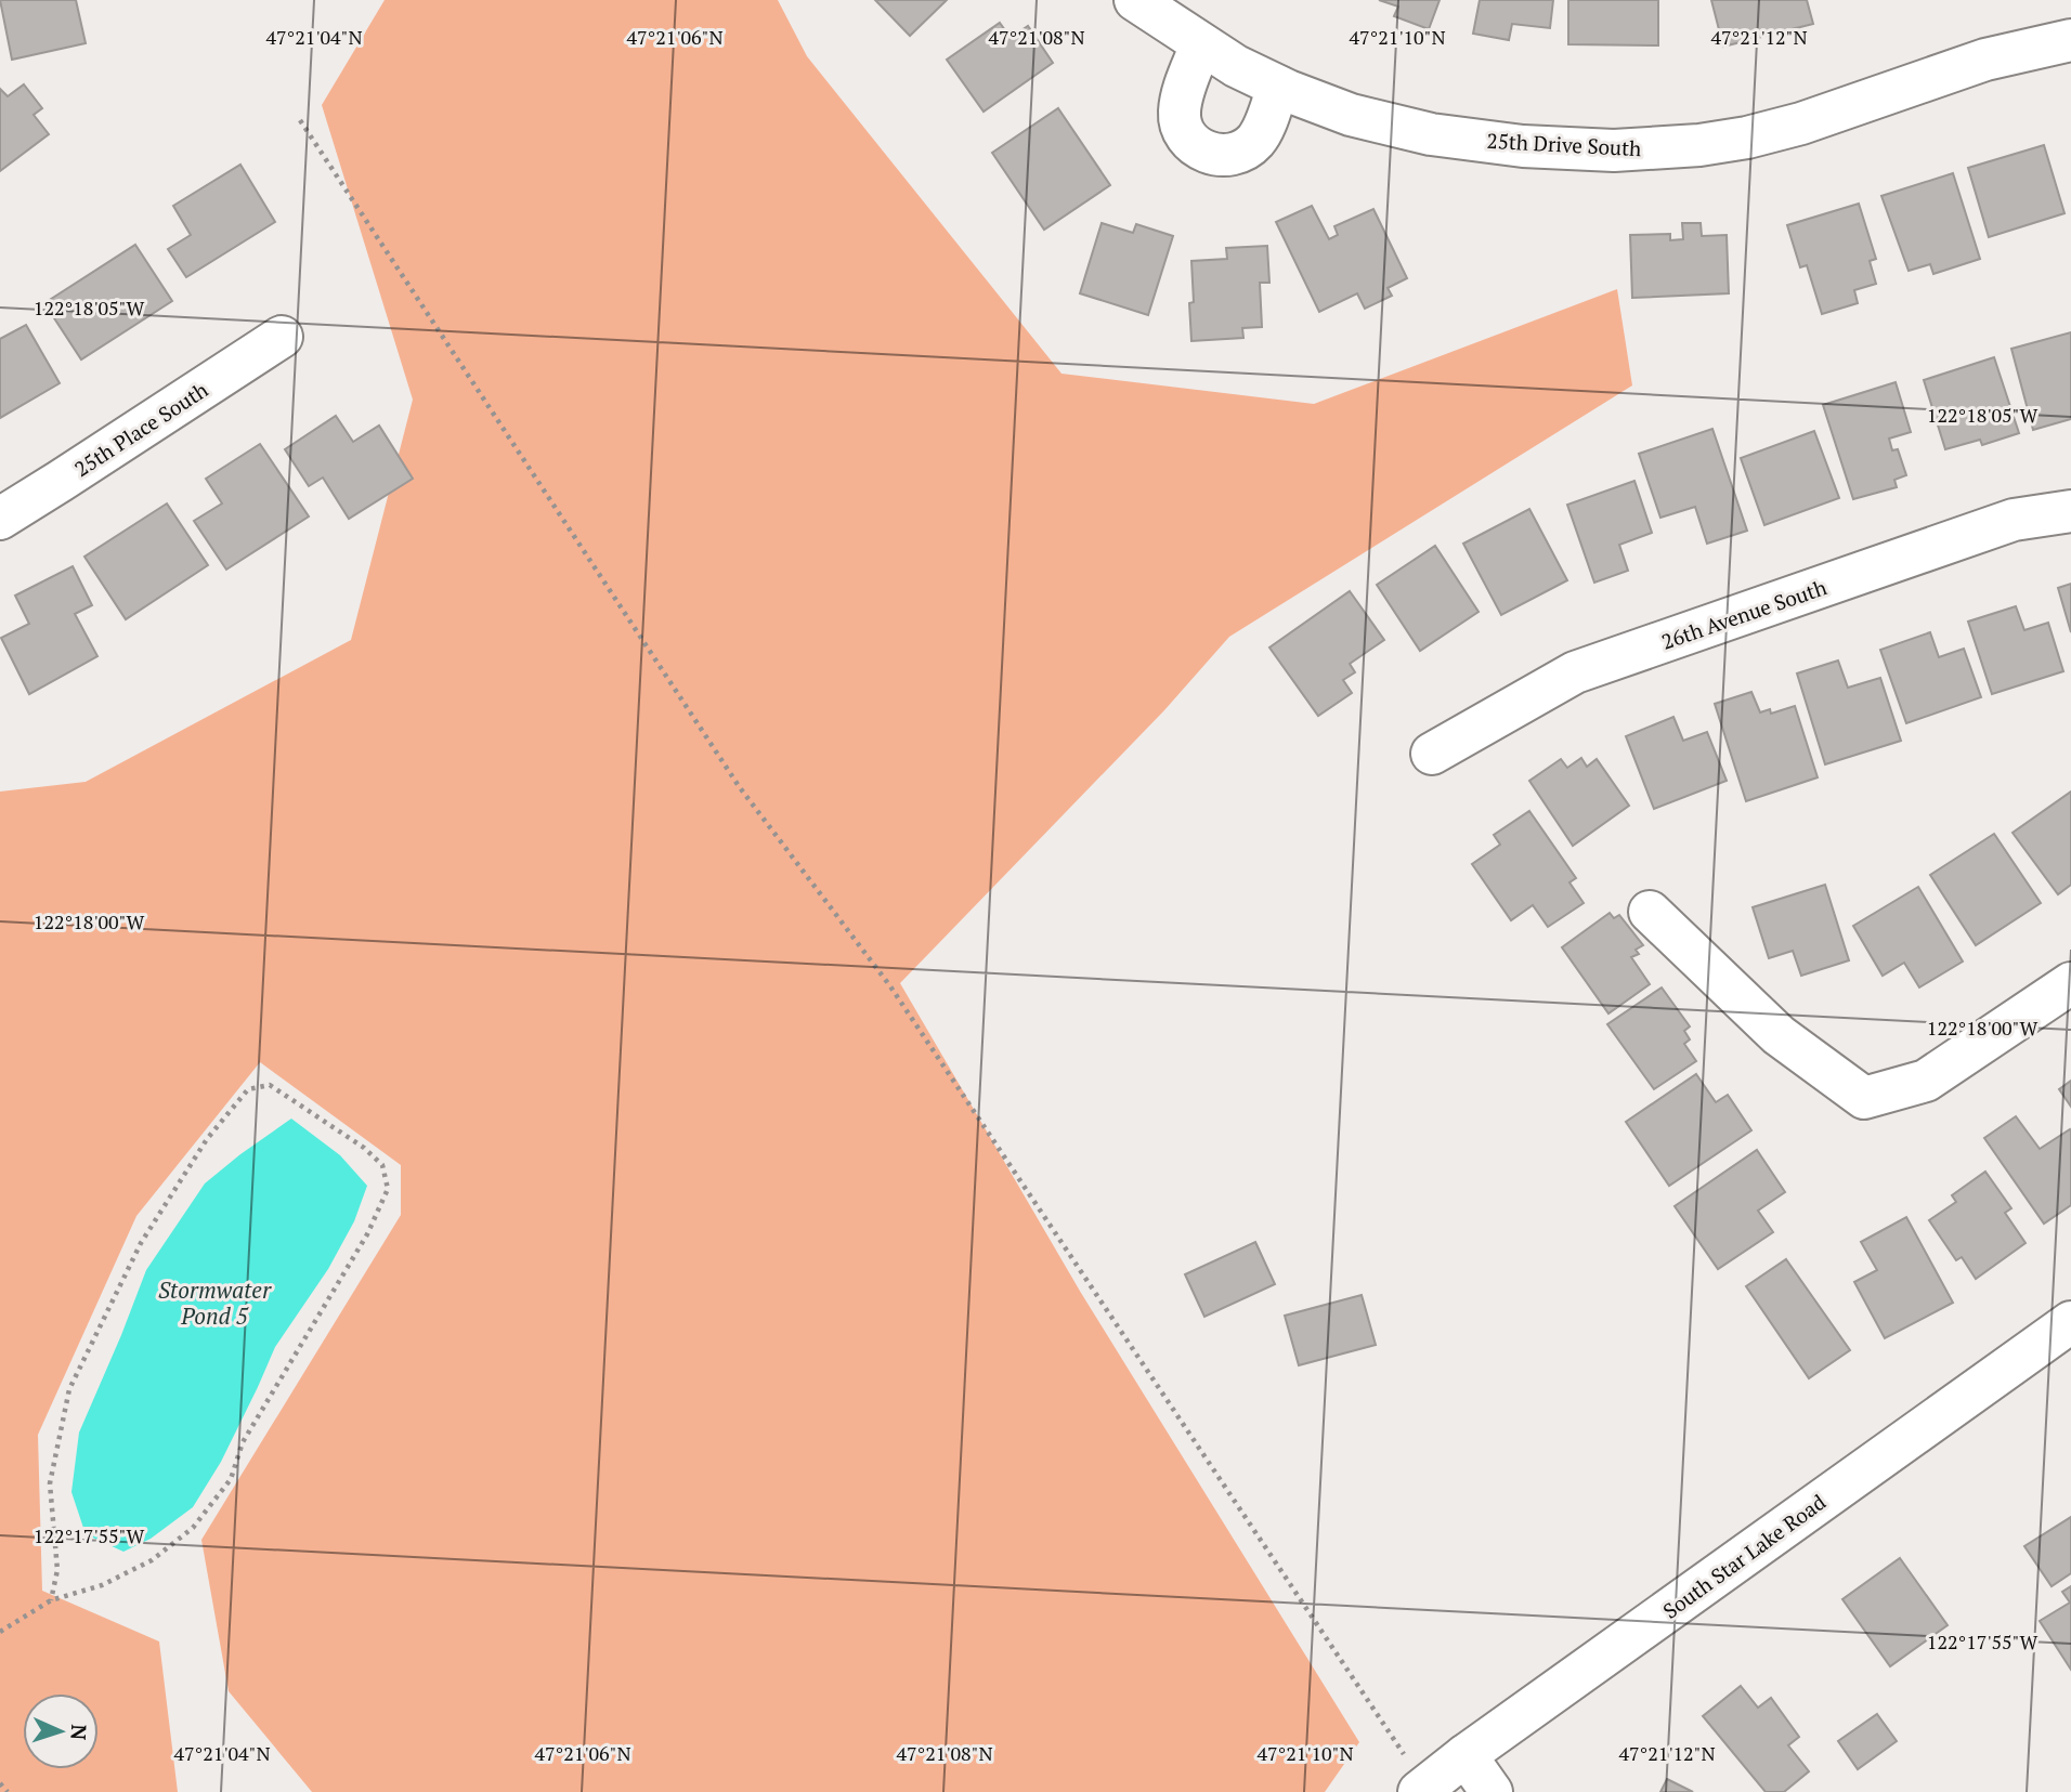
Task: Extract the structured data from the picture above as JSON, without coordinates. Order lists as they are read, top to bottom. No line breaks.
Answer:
{"streets":{"street":["25th Drive South","25th Place South","26th Avenue South","South Star Lake Road"]},"water":["Stormwater Pond 5"],"north":"right","coordinates":["47°21'04\"N","47°21'06\"N","47°21'08\"N","47°21'10\"N","47°21'12\"N","122°18'05\"W","122°18'00\"W","122°17'55\"W"]}
